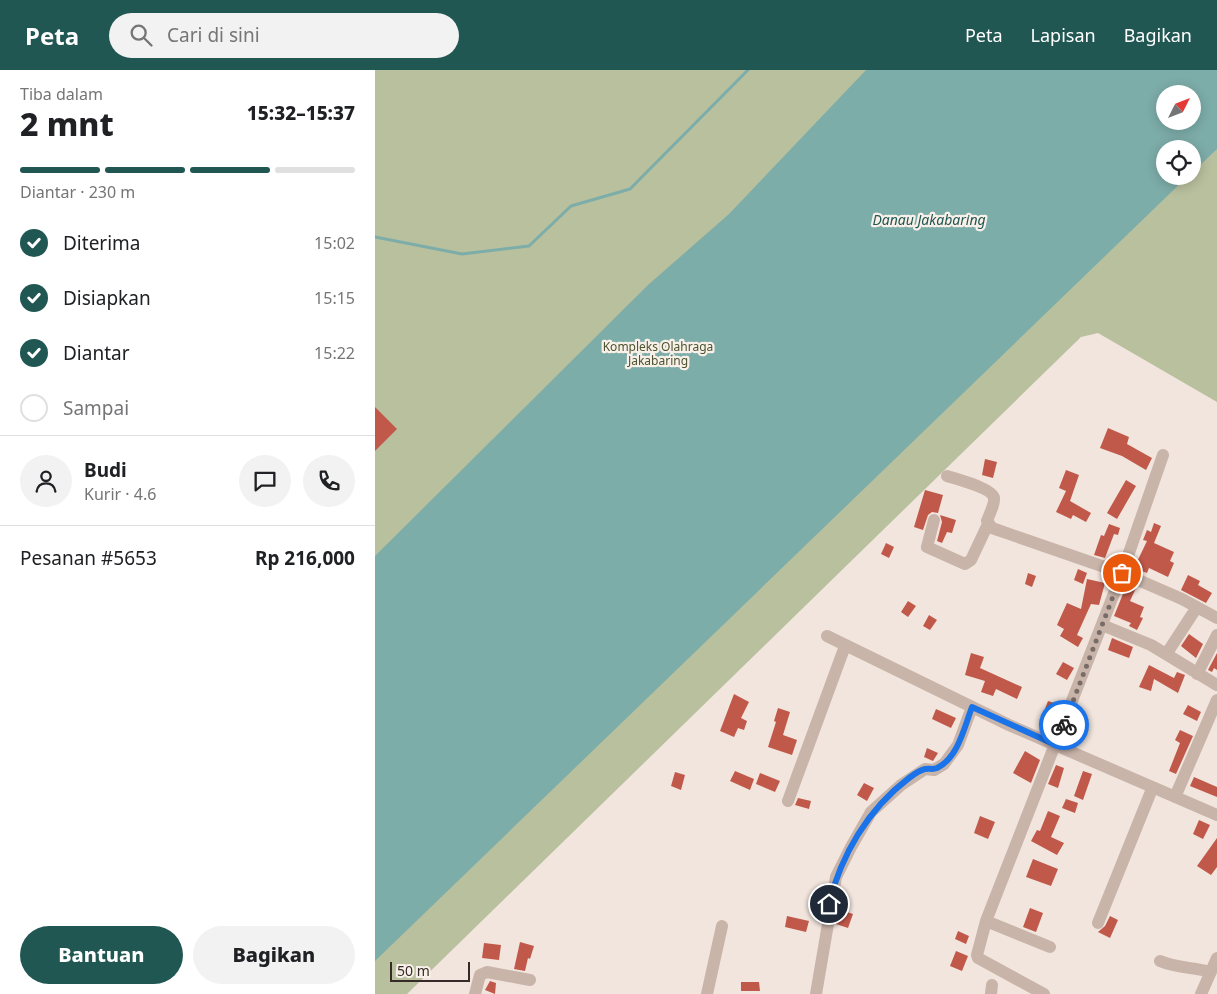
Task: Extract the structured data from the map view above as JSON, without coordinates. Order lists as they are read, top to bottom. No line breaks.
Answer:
{"water":["Danau Jakabaring"],"parks":["Kompleks Olahraga Jakabaring"],"scale_bar":"50 m","north":"top right","page":{"header":"Peta","search":"Cari di sini","nav":["Peta","Lapisan","Bagikan"],"heading":["2 mnt","Tiba dalam","15:32–15:37"],"panel":["Budi","Kurir · 4.6","Pesanan #5653","Rp 216,000"],"bar":"Diantar · 230 m","list":[["Diterima","15:02"],["Disiapkan","15:15"],["Diantar","15:22"],"Sampai"],"buttons":["Bantuan","Bagikan"],"scale":"50 m"}}
